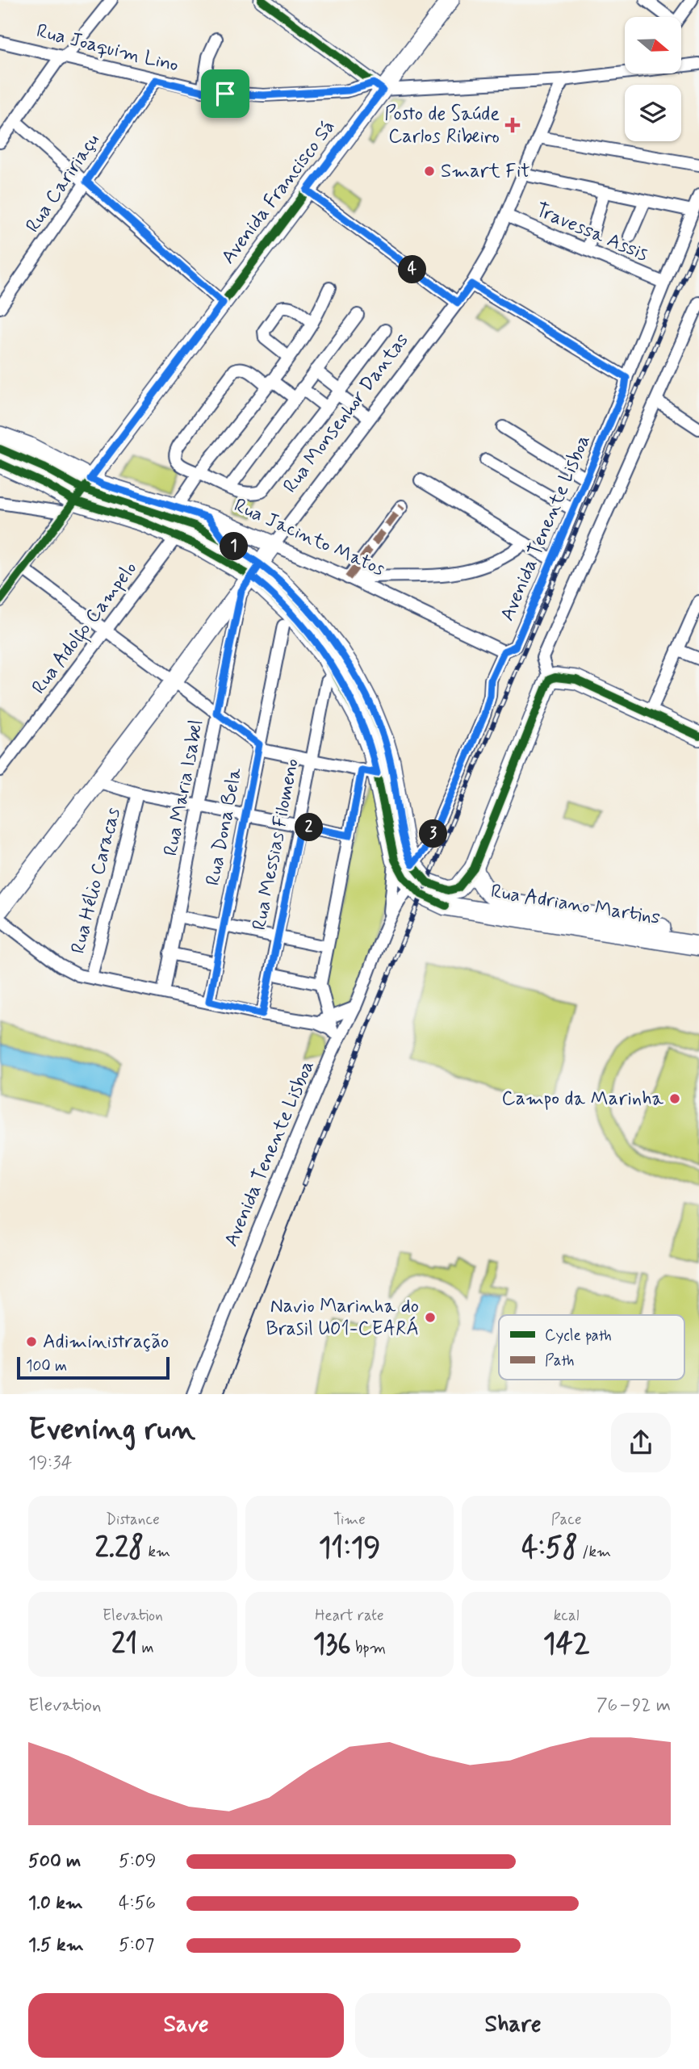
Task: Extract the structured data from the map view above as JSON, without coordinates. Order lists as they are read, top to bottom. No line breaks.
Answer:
{"streets":{"main road":["Avenida Francisco Sá","Rua Monsenhor Dantas","Rua Jacinto Matos","Rua Adriano Martins"],"street":["Rua Joaquim Lino","Rua Caririaçu","Travessa Assis","Avenida Tenente Lisboa","Rua Adolfo Campelo","Rua Maria Isabel","Rua Dona Bela","Rua Messias Filomeno","Rua Hélio Caracas"]},"crossings":[["Rua Joaquim Lino","Rua Caririaçu"],["Rua Joaquim Lino","Avenida Francisco Sá"],["Rua Joaquim Lino","Rua Monsenhor Dantas"],["Avenida Francisco Sá","Rua Jacinto Matos"],["Travessa Assis","Rua Monsenhor Dantas"],["Travessa Assis","Avenida Tenente Lisboa"],["Rua Monsenhor Dantas","Rua Jacinto Matos"],["Rua Monsenhor Dantas","Rua Maria Isabel"],["Avenida Tenente Lisboa","Rua Jacinto Matos"],["Avenida Tenente Lisboa","Rua Adriano Martins"]],"places":{"health":["Posto de Saúde Carlos Ribeiro"],"other":["Smart Fit","Campo da Marinha","Navio Marinha do Brasil U01-CEARÁ","Adiministração"]},"legend":["Cycle path","Path"],"scale_bar":"100 m","north":"right","page":{"pins":["4","1","2","3"],"scale":"100 m","heading":["Evening run","19:34"],"stats":[["Distance","2.28 km"],["Time","11:19"],["Pace","4:58 /km"],["Elevation","21 m"],["Heart rate","136 bpm"],["kcal","142"]],"chart":["Elevation","76–92 m"],"list":[{"name":"500 m","note":"5:09"},{"name":"1.0 km","note":"4:56"},{"name":"1.5 km","note":"5:07"}],"buttons":["Save","Share"]}}
